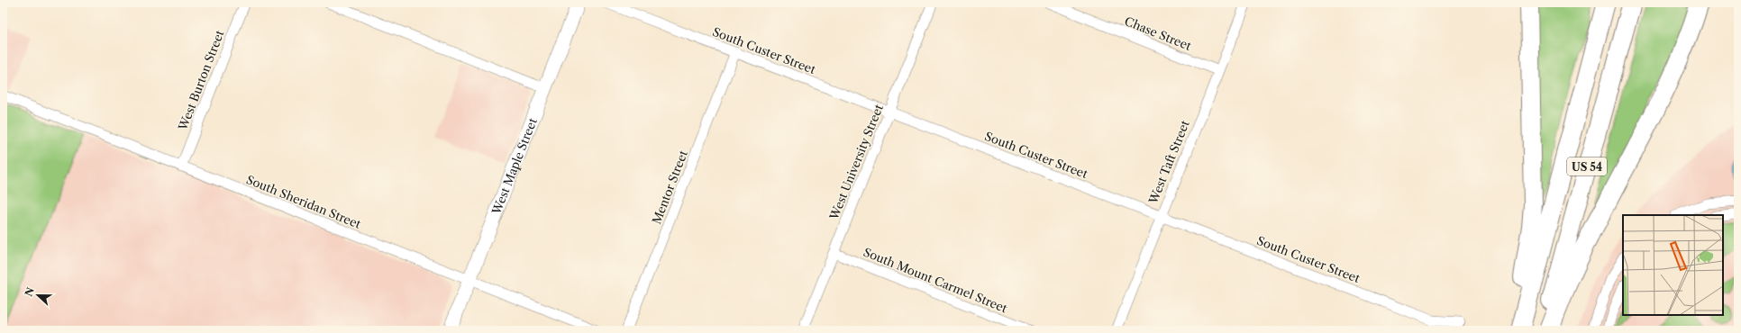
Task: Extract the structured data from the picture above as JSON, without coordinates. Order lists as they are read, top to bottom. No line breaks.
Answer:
{"streets":{"highway":["US 54"],"street":["Chase Street","South Custer Street","West Burton Street","West University Street","West Taft Street","West Maple Street","Mentor Street","South Sheridan Street","South Mount Carmel Street"]},"crossings":[["Chase Street","West Taft Street"],["South Custer Street","West University Street"],["South Custer Street","West Taft Street"],["South Custer Street","Mentor Street"],["West Burton Street","South Sheridan Street"],["West University Street","South Mount Carmel Street"],["West Maple Street","South Sheridan Street"]],"north":"left"}
